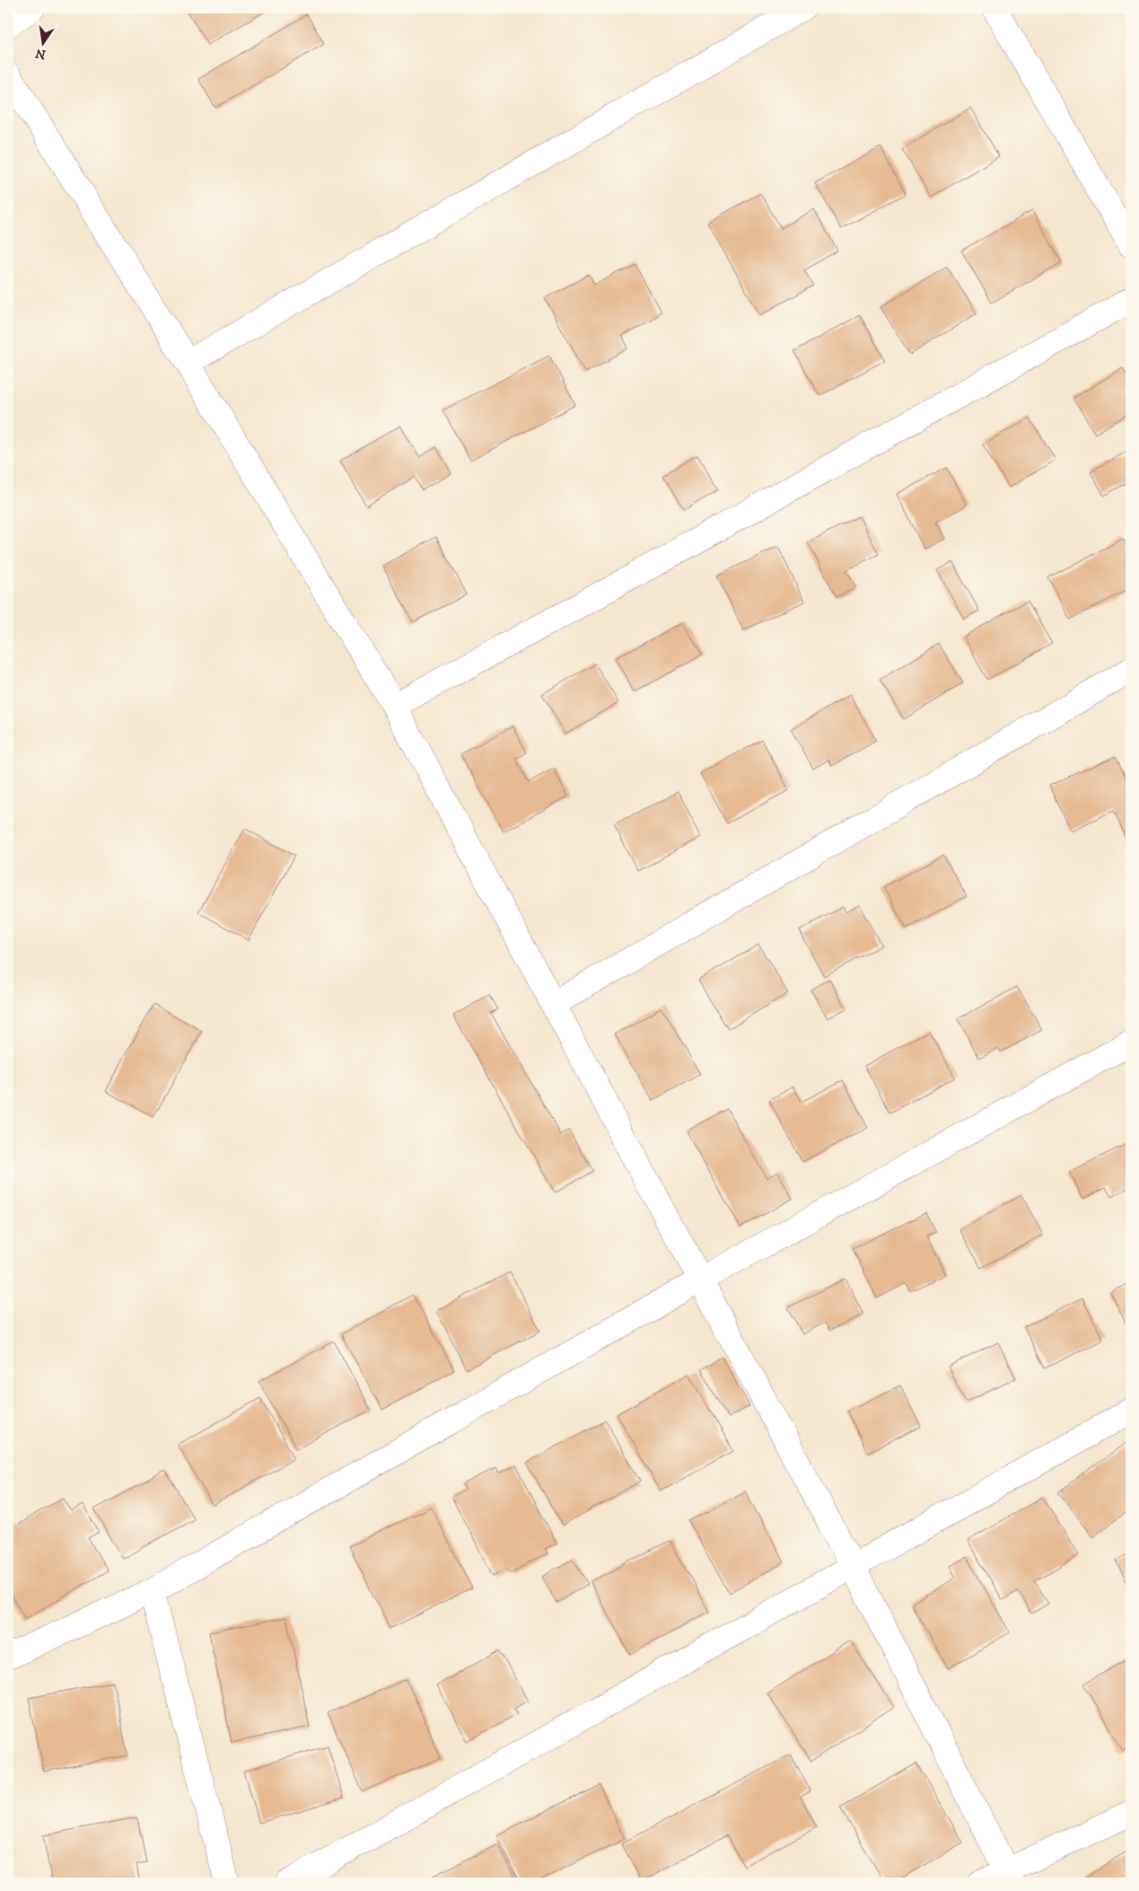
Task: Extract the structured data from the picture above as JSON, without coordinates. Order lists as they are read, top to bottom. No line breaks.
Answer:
{"north":"bottom"}
